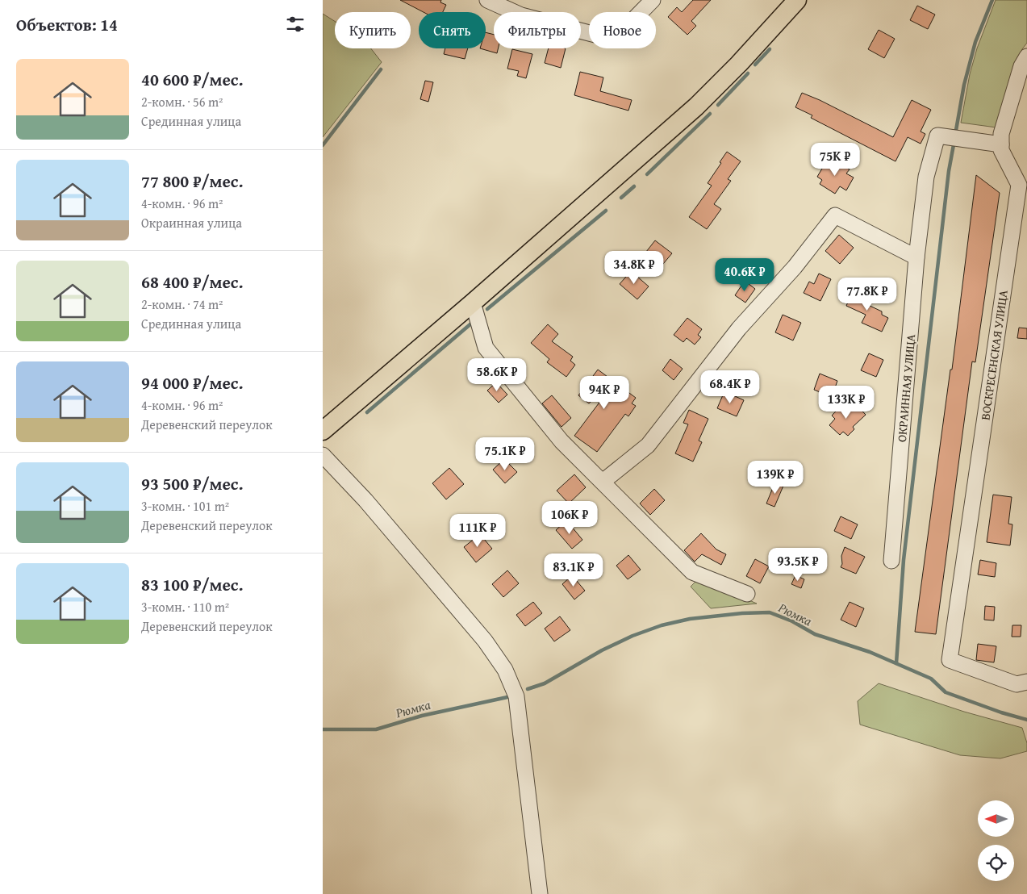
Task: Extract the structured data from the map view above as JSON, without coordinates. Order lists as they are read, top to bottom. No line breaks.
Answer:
{"streets":{"street":["ВОСКРЕСЕНСКАЯ УЛИЦА","ОКРАИННАЯ УЛИЦА"]},"crossings":[["ВОСКРЕСЕНСКАЯ УЛИЦА","ОКРАИННАЯ УЛИЦА"]],"water":["Рюмка"],"north":"left","page":{"heading":"Объектов: 14","chip":["Купить","Снять","Фильтры","Новое"],"list":[{"name":"40 600 ₽/мес.","note":"2-комн. · 56 m² · Срединная улица"},{"name":"77 800 ₽/мес.","note":"4-комн. · 96 m² · Окраинная улица"},{"name":"68 400 ₽/мес.","note":"2-комн. · 74 m² · Срединная улица"},{"name":"94 000 ₽/мес.","note":"4-комн. · 96 m² · Деревенский переулок"},{"name":"93 500 ₽/мес.","note":"3-комн. · 101 m² · Деревенский переулок"},{"name":"83 100 ₽/мес.","note":"3-комн. · 110 m² · Деревенский переулок"}],"price":["75K ₽","34.8K ₽","40.6K ₽","77.8K ₽","58.6K ₽","68.4K ₽","94K ₽","133K ₽","75.1K ₽","139K ₽","106K ₽","111K ₽","93.5K ₽","83.1K ₽"]}}
